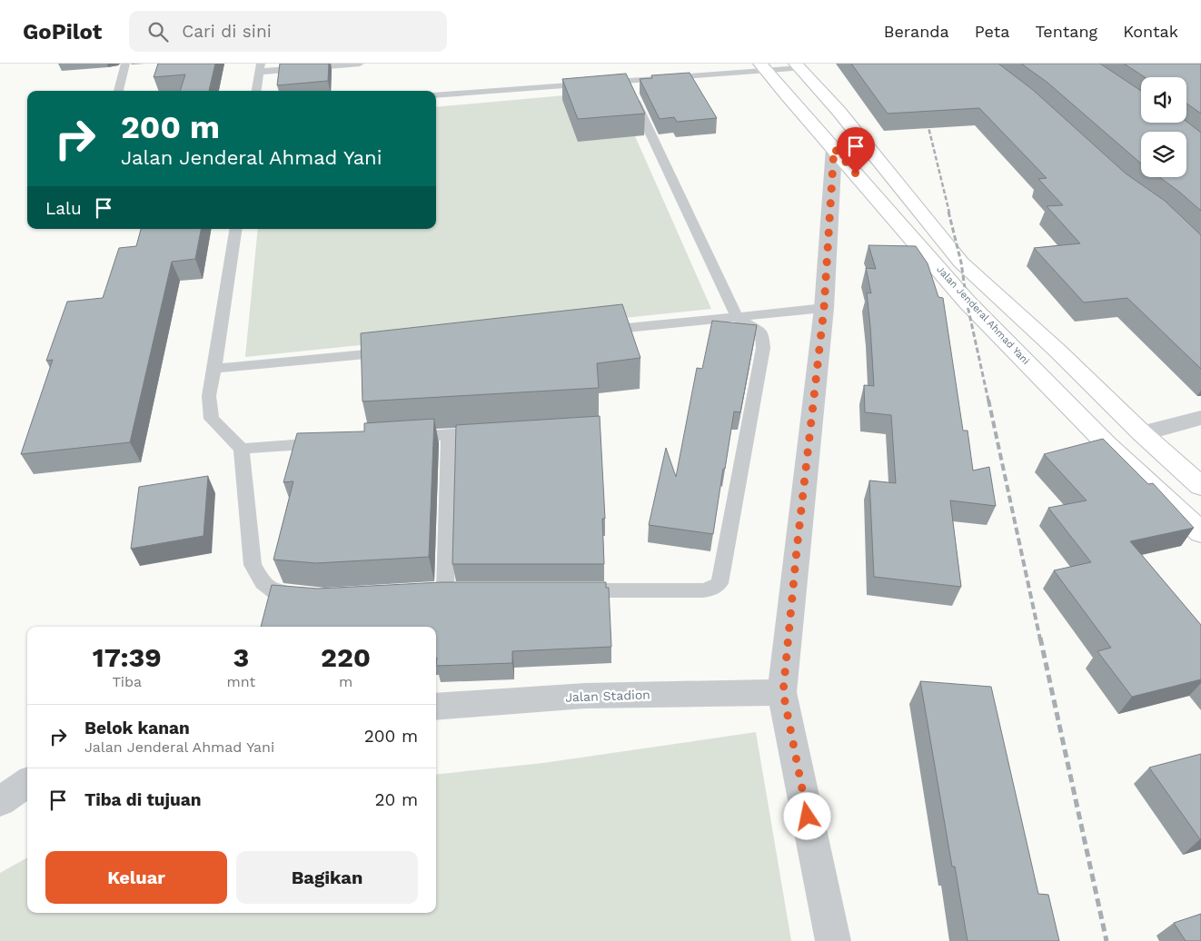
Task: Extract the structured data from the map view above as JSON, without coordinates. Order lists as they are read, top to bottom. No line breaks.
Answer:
{"streets":{"main road":["Jalan Jenderal Ahmad Yani"],"street":["Jalan Stadion"]},"page":{"header":"GoPilot","search":"Cari di sini","nav":["Beranda","Peta","Tentang","Kontak"],"turn":["200 m","Jalan Jenderal Ahmad Yani"],"then":"Lalu","eta":["17:39","Tiba","3","mnt","220","m"],"list":[{"name":"Belok kanan","note":"Jalan Jenderal Ahmad Yani","value":"200 m"},{"name":"Tiba di tujuan","value":"20 m"}],"buttons":["Keluar","Bagikan"]}}
